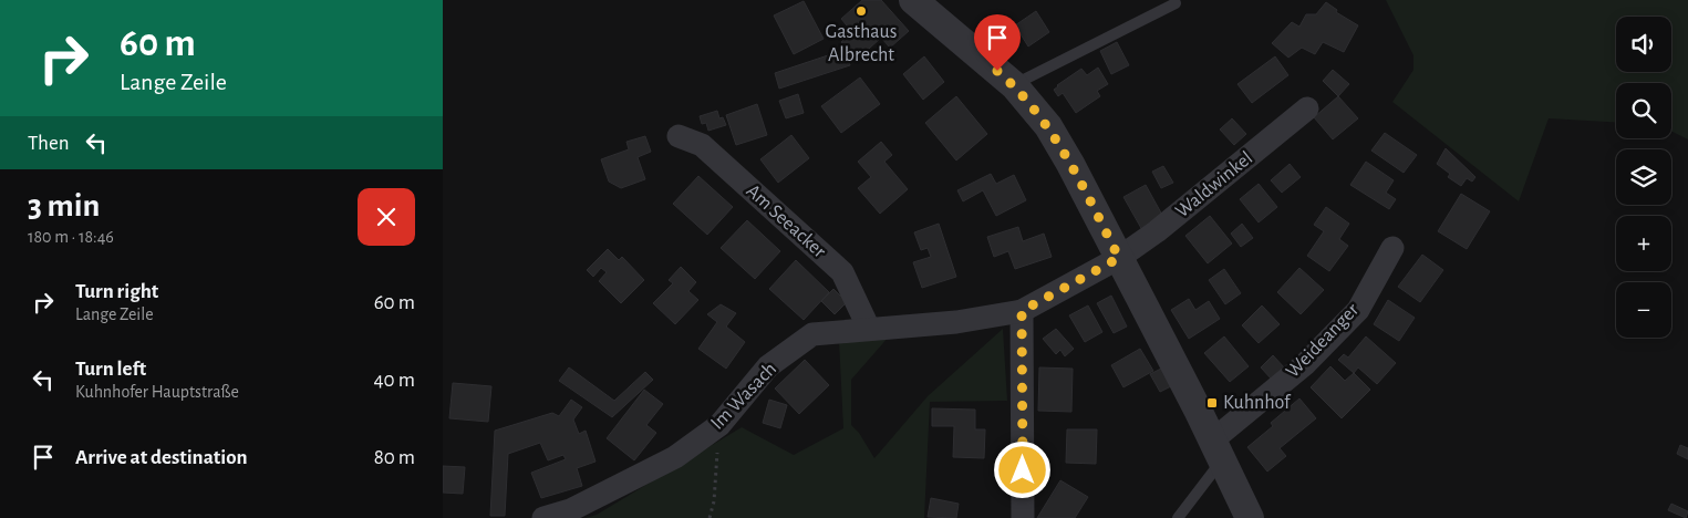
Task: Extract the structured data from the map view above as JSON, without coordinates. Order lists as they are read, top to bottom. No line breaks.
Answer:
{"streets":{"street":["Waldwinkel","Am Seeacker","Weideanger","Im Wasach"]},"crossings":[["Waldwinkel","Im Wasach"],["Am Seeacker","Im Wasach"]],"places":{"other":["Gasthaus Albrecht"],"transit":["Kuhnhof"]},"page":{"turn":["60 m","Lange Zeile"],"map_buttons":["+","−"],"then":"Then","heading":["3 min","180 m · 18:46"],"list":[{"name":"Turn right","note":"Lange Zeile","value":"60 m"},{"name":"Turn left","note":"Kuhnhofer Hauptstraße","value":"40 m"},{"name":"Arrive at destination","value":"80 m"}]}}
